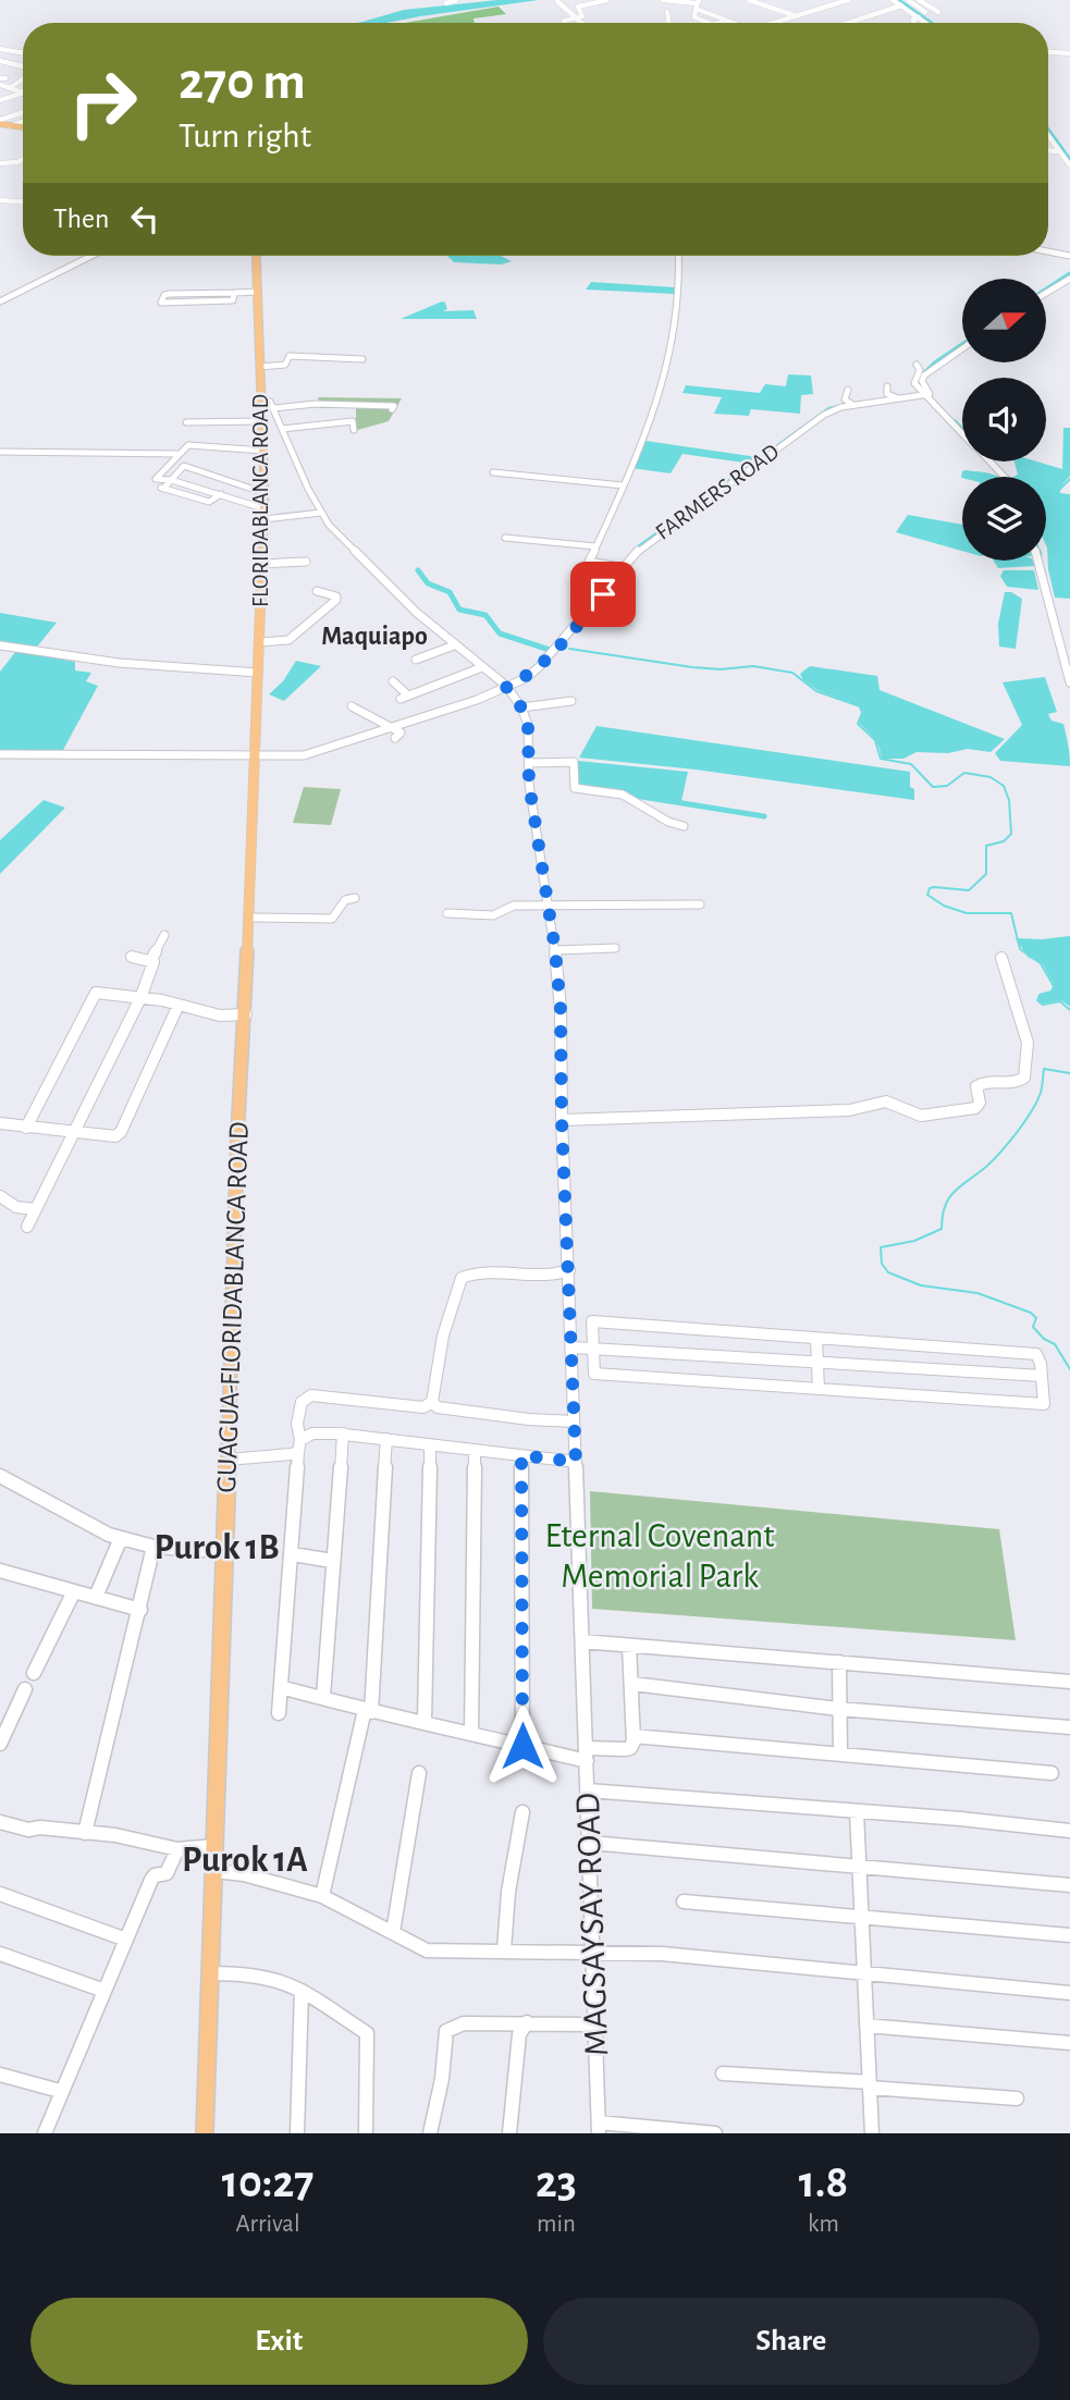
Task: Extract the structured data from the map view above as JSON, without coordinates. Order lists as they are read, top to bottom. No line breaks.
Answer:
{"streets":{"main road":["FLORIDABLANCA ROAD","GUAGUA-FLORIDABLANCA ROAD"],"street":["FARMERS ROAD","MAGSAYSAY ROAD"]},"crossings":[["FARMERS ROAD","FLORIDABLANCA ROAD"],["FARMERS ROAD","GUAGUA-FLORIDABLANCA ROAD"],["FLORIDABLANCA ROAD","GUAGUA-FLORIDABLANCA ROAD"]],"districts":["Maquiapo","Purok 1B","Purok 1A"],"parks":["Eternal Covenant Memorial Park"],"north":"right","page":{"turn":["270 m","Turn right"],"then":"Then","eta":["10:27","Arrival","23","min","1.8","km"],"buttons":["Exit","Share"]}}
